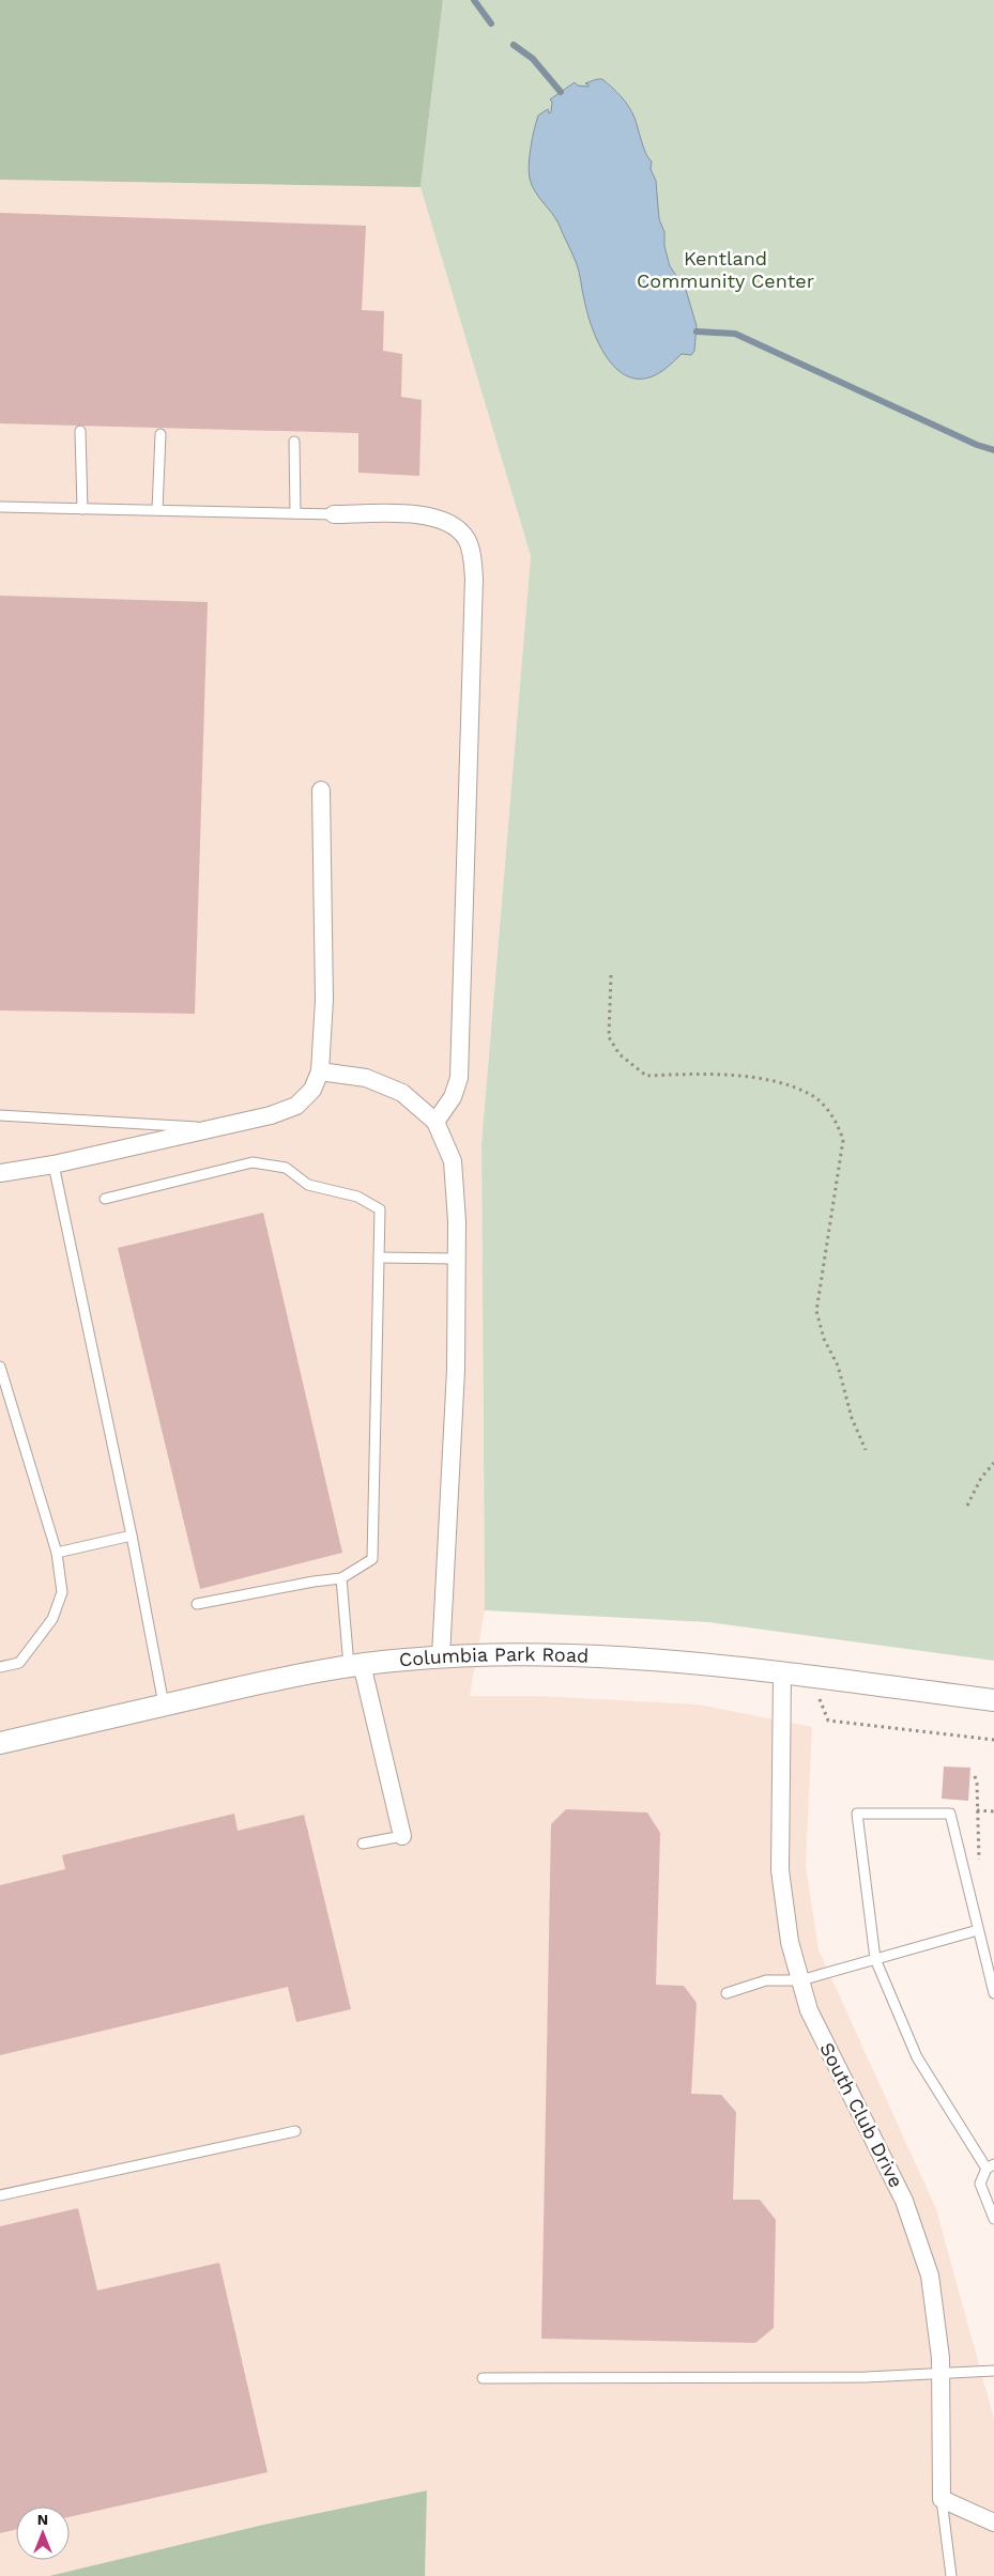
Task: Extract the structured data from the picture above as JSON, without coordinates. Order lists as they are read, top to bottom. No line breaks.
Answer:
{"streets":{"street":["Columbia Park Road","South Club Drive"]},"crossings":[["Columbia Park Road","South Club Drive"]],"parks":["Kentland Community Center"],"north":"top"}
